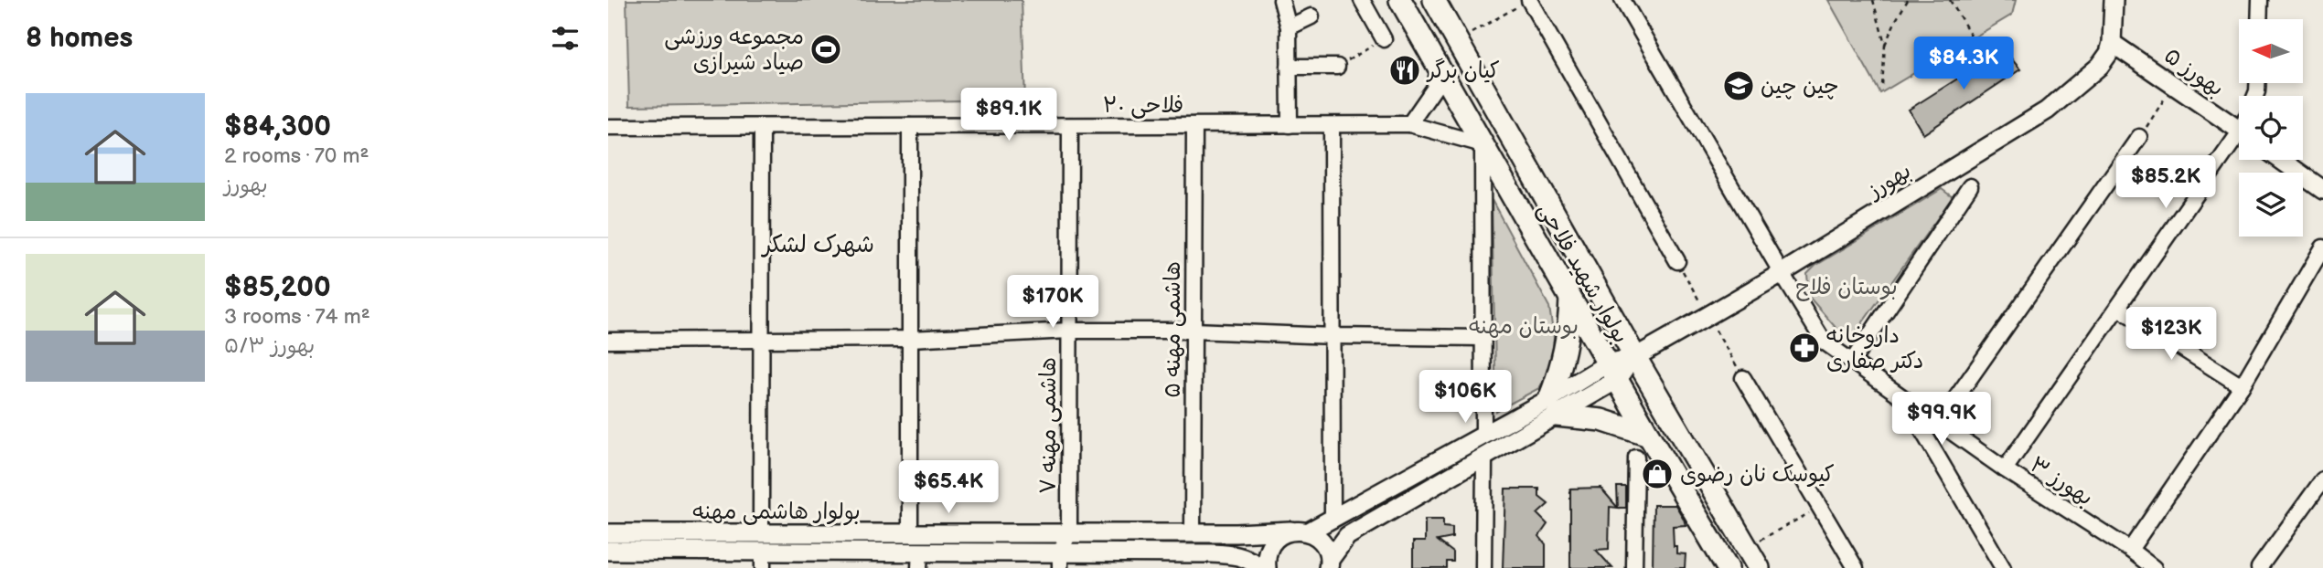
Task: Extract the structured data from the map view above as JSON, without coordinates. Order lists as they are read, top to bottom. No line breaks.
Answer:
{"streets":{"main road":["بولوار شهید فلاحی"],"street":["بهورز ۵","فلاحی ۲۰","بهورز","هاشمی مهنه ۵","هاشمی مهنه ۷","بهورز ۳","بولوار هاشمی مهنه"]},"crossings":[["بهورز ۵","بهورز"],["فلاحی ۲۰","بولوار شهید فلاحی"],["فلاحی ۲۰","هاشمی مهنه ۵"],["فلاحی ۲۰","هاشمی مهنه ۷"],["بهورز","بولوار شهید فلاحی"],["بهورز","بهورز ۳"],["بهورز","بولوار هاشمی مهنه"],["بولوار شهید فلاحی","بولوار هاشمی مهنه"],["هاشمی مهنه ۵","بولوار هاشمی مهنه"],["هاشمی مهنه ۷","بولوار هاشمی مهنه"]],"districts":["شهرک لشکر"],"parks":["بوستان فلاح","بوستان مهنه"],"places":{"sports":["مجموعه ورزشی صیاد شیرازی"],"restaurant":["کیان برگر"],"school or university":["چین چین"],"pharmacy":["داروخانه دکتر صفاری"],"shop":["کیوسک نان رضوی"]},"north":"left","page":{"heading":"8 homes","price":["$84.3K","$89.1K","$85.2K","$170K","$123K","$106K","$99.9K","$65.4K"],"list":[{"name":"$84,300","note":"2 rooms · 70 m² · بهورز"},{"name":"$85,200","note":"3 rooms · 74 m² · بهورز ۵/۳"}]}}
